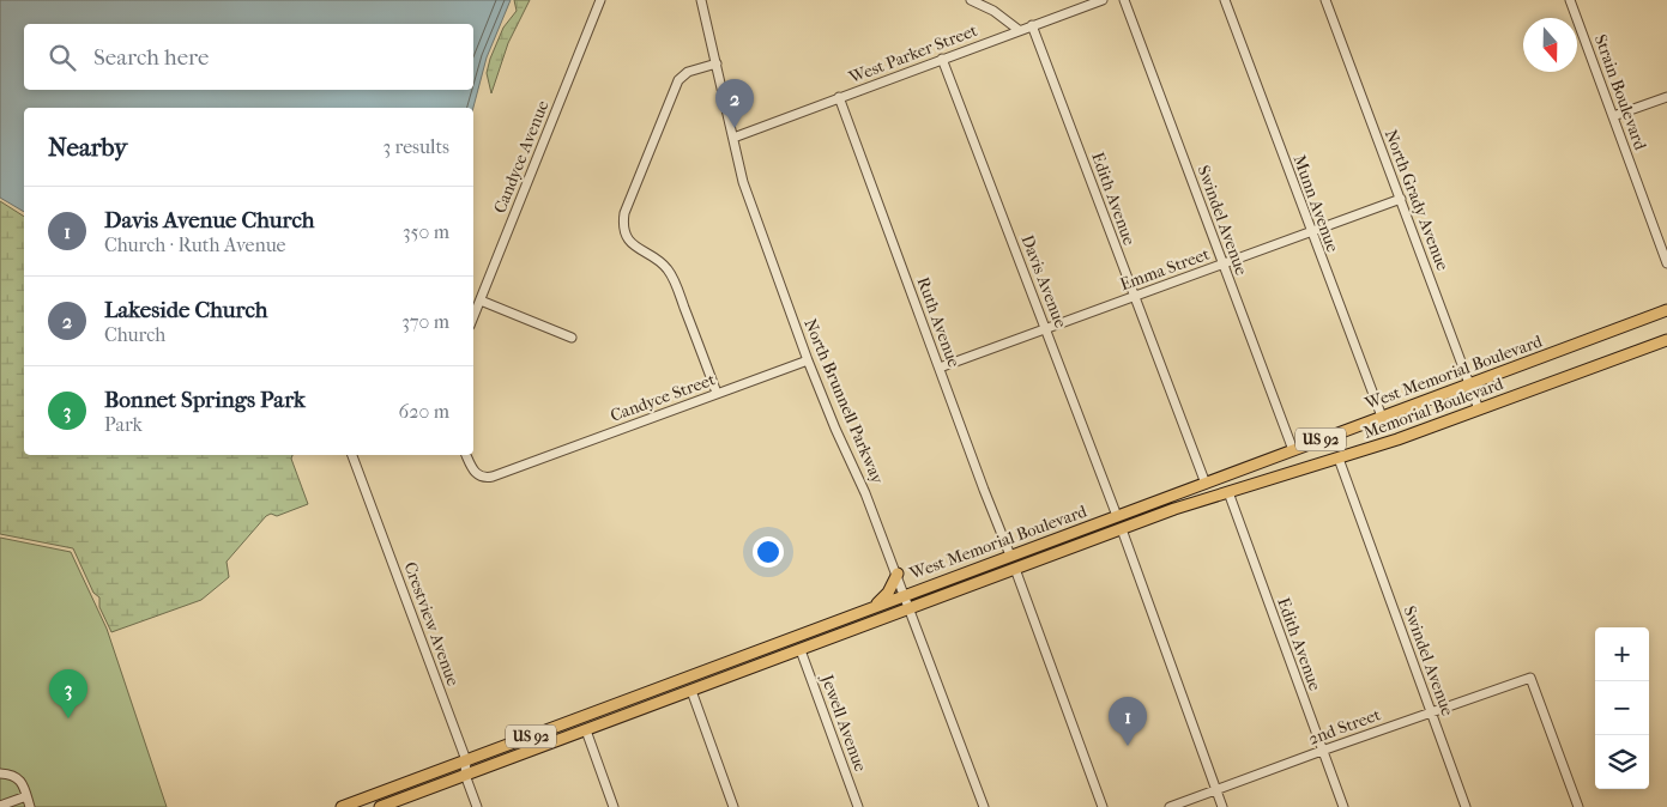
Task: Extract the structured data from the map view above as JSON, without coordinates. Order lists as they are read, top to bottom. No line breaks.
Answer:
{"streets":{"main road":["West Memorial Boulevard","Memorial Boulevard","US 92"],"street":["West Parker Street","Strain Boulevard","Candyce Avenue","Edith Avenue","North Grady Avenue","Munn Avenue","Swindel Avenue","Emma Street","Davis Avenue","Ruth Avenue","Candyce Street","North Brunnell Parkway","Crestview Avenue","Jewell Avenue","2nd Street"]},"crossings":[["West Parker Street","Edith Avenue"],["West Parker Street","Davis Avenue"],["West Parker Street","Ruth Avenue"],["West Parker Street","North Brunnell Parkway"],["Edith Avenue","Emma Street"],["Edith Avenue","West Memorial Boulevard"],["Edith Avenue","Memorial Boulevard"],["Edith Avenue","2nd Street"],["North Grady Avenue","Emma Street"],["North Grady Avenue","West Memorial Boulevard"],["North Grady Avenue","Memorial Boulevard"],["Munn Avenue","Emma Street"],["Munn Avenue","West Memorial Boulevard"],["Swindel Avenue","Emma Street"],["Swindel Avenue","West Memorial Boulevard"],["Swindel Avenue","Memorial Boulevard"],["Swindel Avenue","2nd Street"],["Emma Street","Davis Avenue"],["Emma Street","Ruth Avenue"],["Davis Avenue","West Memorial Boulevard"],["Ruth Avenue","West Memorial Boulevard"],["West Memorial Boulevard","North Brunnell Parkway"],["West Memorial Boulevard","Memorial Boulevard"],["West Memorial Boulevard","Crestview Avenue"],["West Memorial Boulevard","Jewell Avenue"],["Candyce Street","North Brunnell Parkway"]],"north":"bottom","page":{"search":"Search here","pins":["2","3","1"],"heading":["Nearby","3 results"],"list":[{"mark":"1","name":"Davis Avenue Church","note":"Church · Ruth Avenue","value":"350 m"},{"mark":"2","name":"Lakeside Church","note":"Church","value":"370 m"},{"mark":"3","name":"Bonnet Springs Park","note":"Park","value":"620 m"}],"map_buttons":["+","−"]}}
